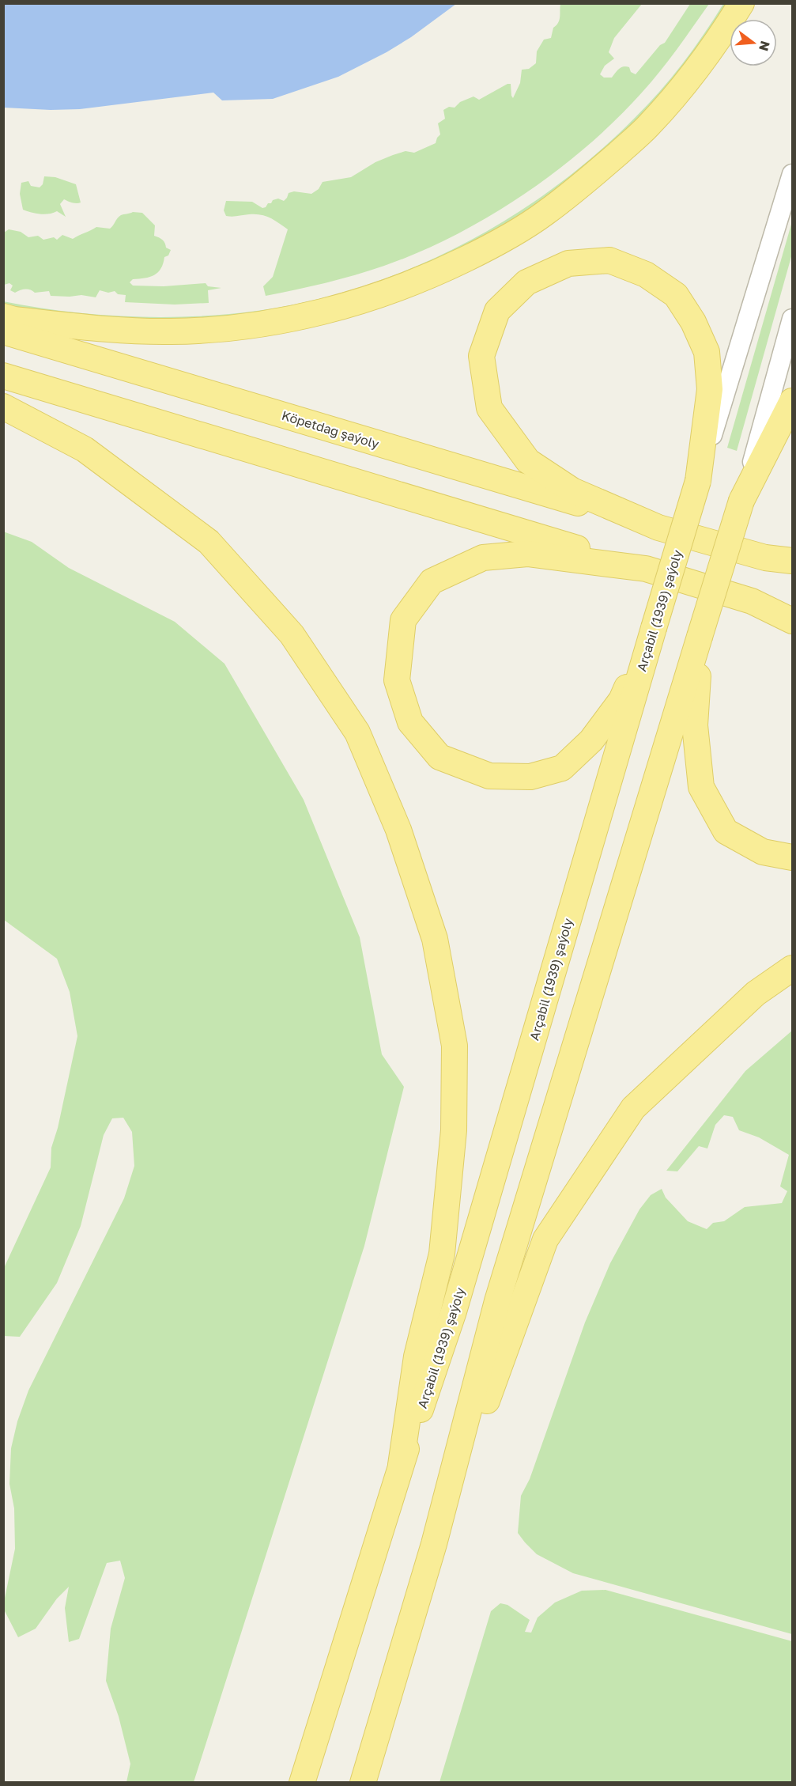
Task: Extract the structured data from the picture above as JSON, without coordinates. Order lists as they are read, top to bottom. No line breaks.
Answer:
{"streets":{"main road":["Köpetdag şaýoly","Arçabil (1939) şaýoly"]},"north":"right"}
